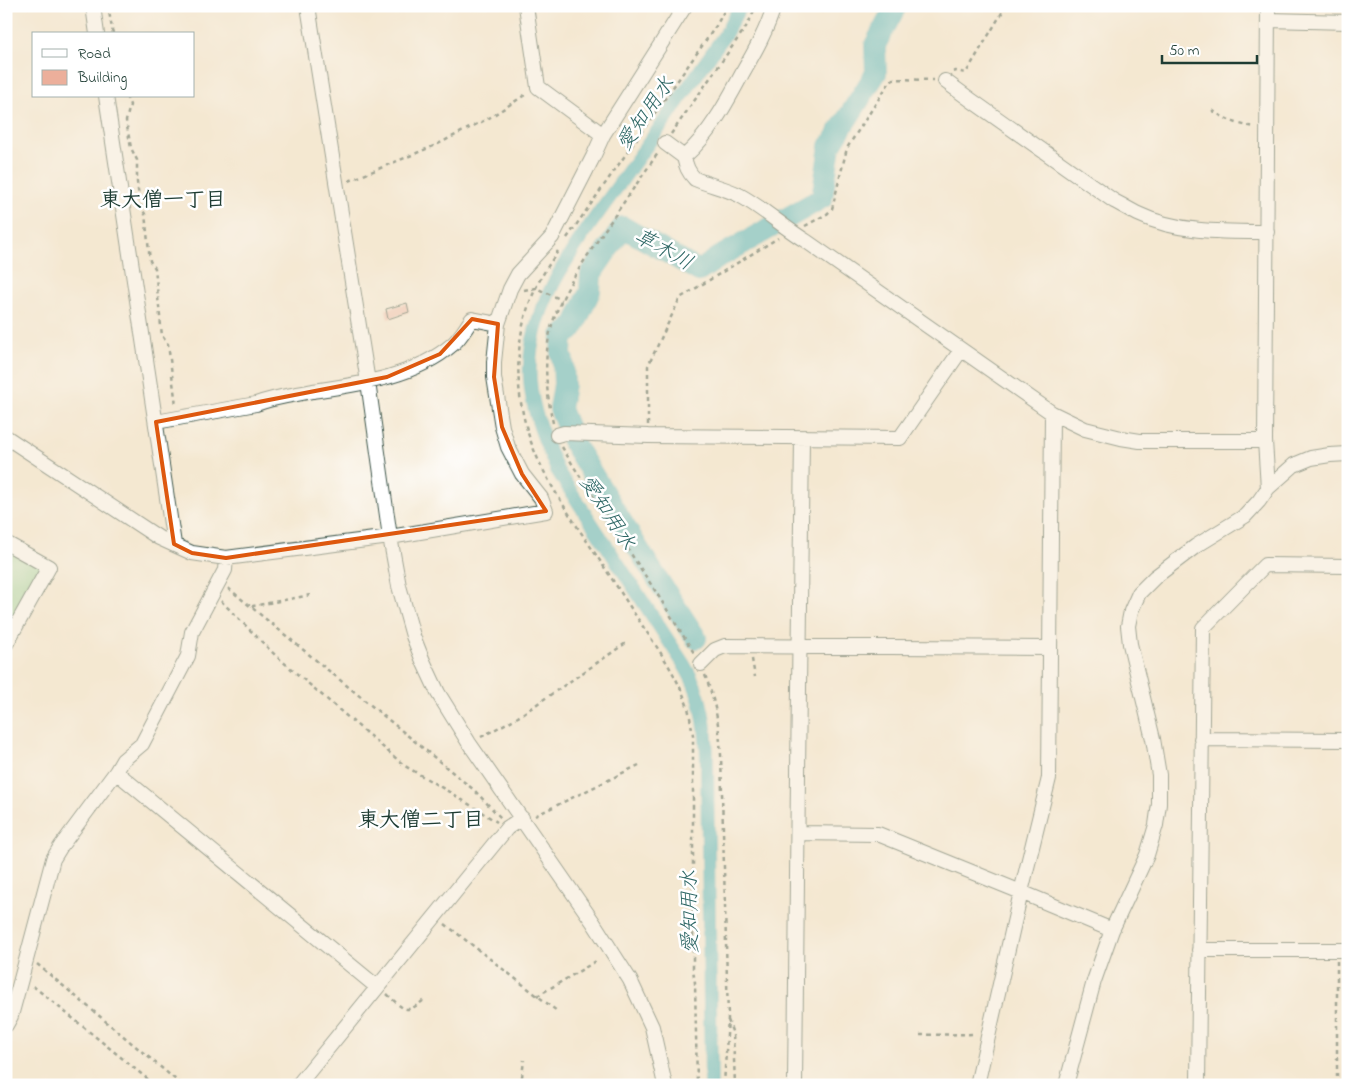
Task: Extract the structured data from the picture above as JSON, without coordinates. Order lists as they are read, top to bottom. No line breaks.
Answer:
{"districts":["東大僧一丁目","東大僧二丁目"],"water":["愛知用水","草木川"],"legend":["Road","Building"],"scale_bar":"50 m"}
